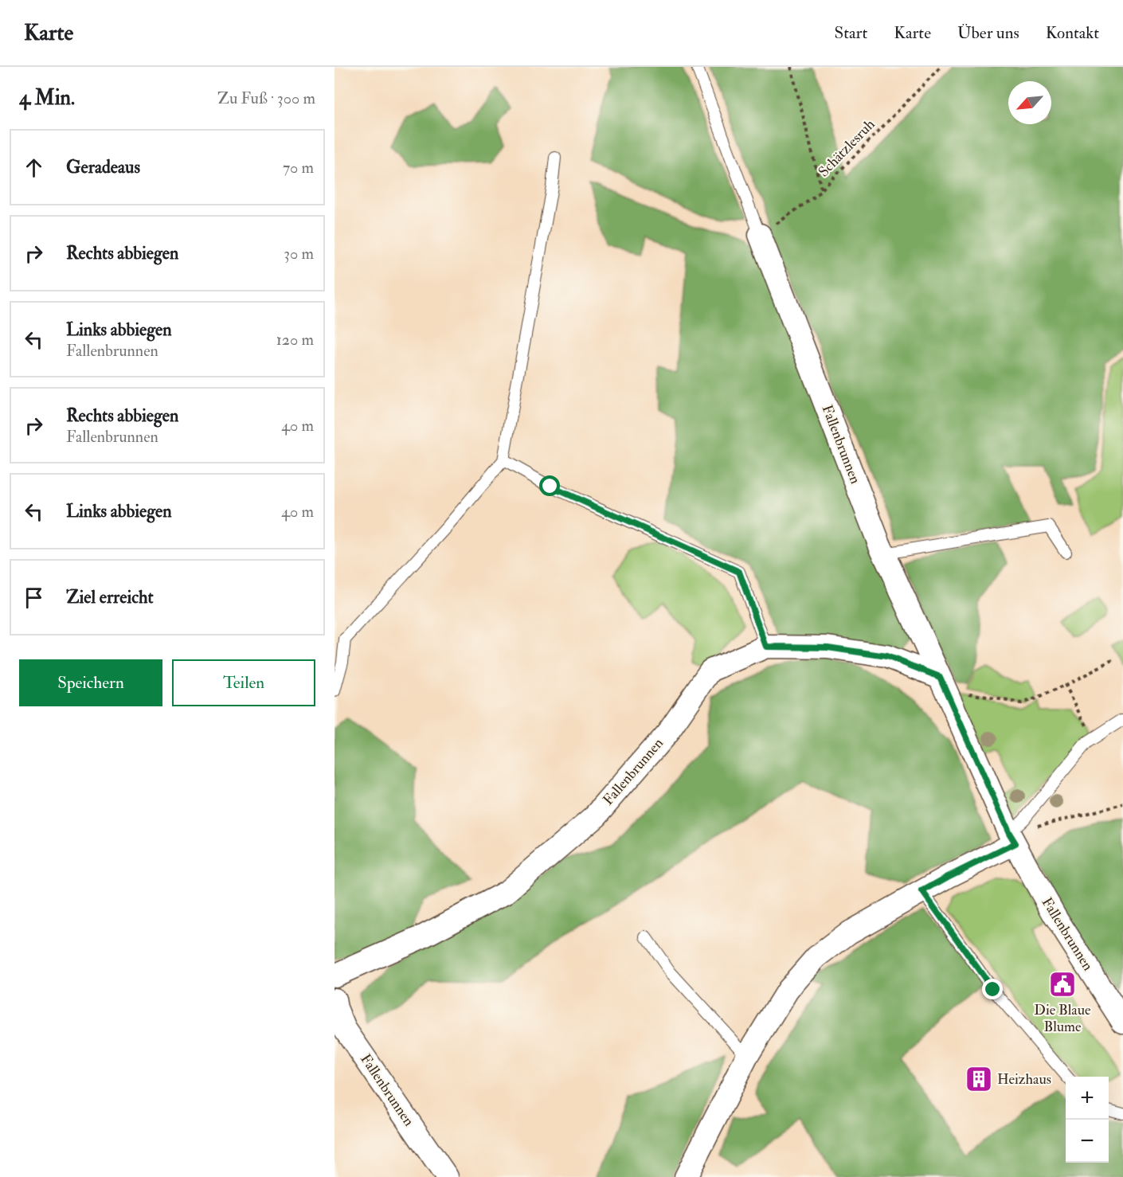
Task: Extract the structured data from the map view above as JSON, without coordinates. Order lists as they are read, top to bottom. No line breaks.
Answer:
{"streets":{"street":["Fallenbrunnen"],"path":["Schätzlesruh"]},"crossings":[["Schätzlesruh","Fallenbrunnen"]],"places":{"public building":["Die Blaue Blume"],"building":["Heizhaus"]},"north":"bottom left","page":{"header":"Karte","nav":["Start","Karte","Über uns","Kontakt"],"heading":["4 Min.","Zu Fuß · 300 m"],"list":[["Geradeaus","70 m"],["Rechts abbiegen","30 m"],["Links abbiegen","Fallenbrunnen","120 m"],["Rechts abbiegen","Fallenbrunnen","40 m"],["Links abbiegen","40 m"],"Ziel erreicht"],"buttons":["Speichern","Teilen"],"map_buttons":["+","−"]}}
